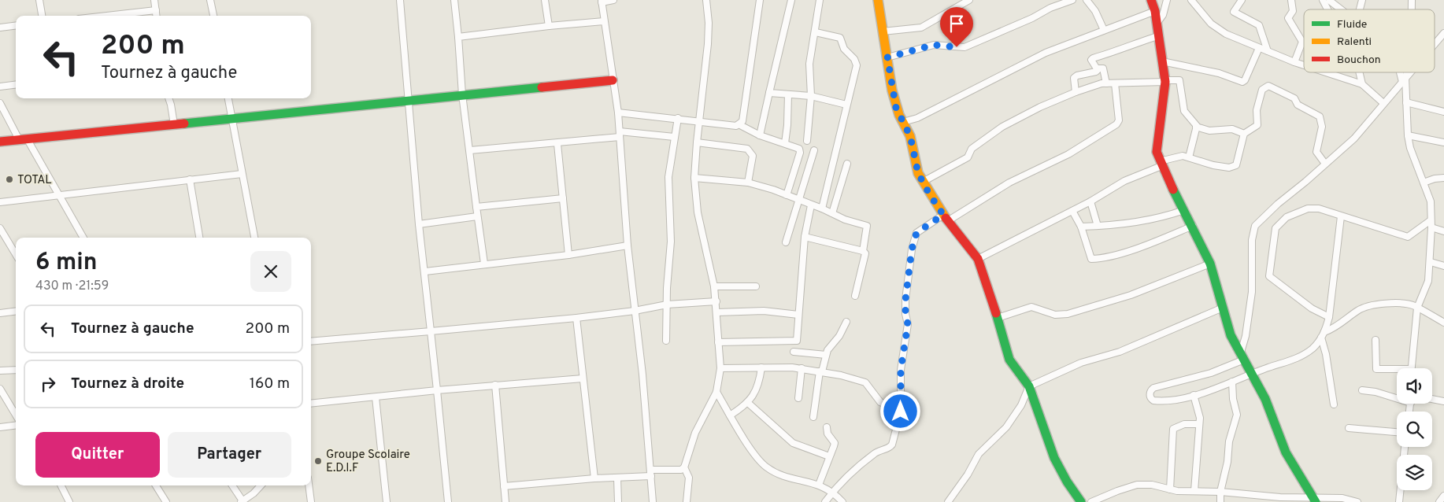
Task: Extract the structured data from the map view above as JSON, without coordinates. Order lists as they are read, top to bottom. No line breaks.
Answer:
{"places":["TOTAL","Groupe Scolaire E.D.I.F"],"legend":["Fluide","Ralenti","Bouchon"],"page":{"turn":["200 m","Tournez à gauche"],"heading":["6 min","430 m · 21:59"],"list":[{"name":"Tournez à gauche","value":"200 m"},{"name":"Tournez à droite","value":"160 m"}],"buttons":["Quitter","Partager"]}}
